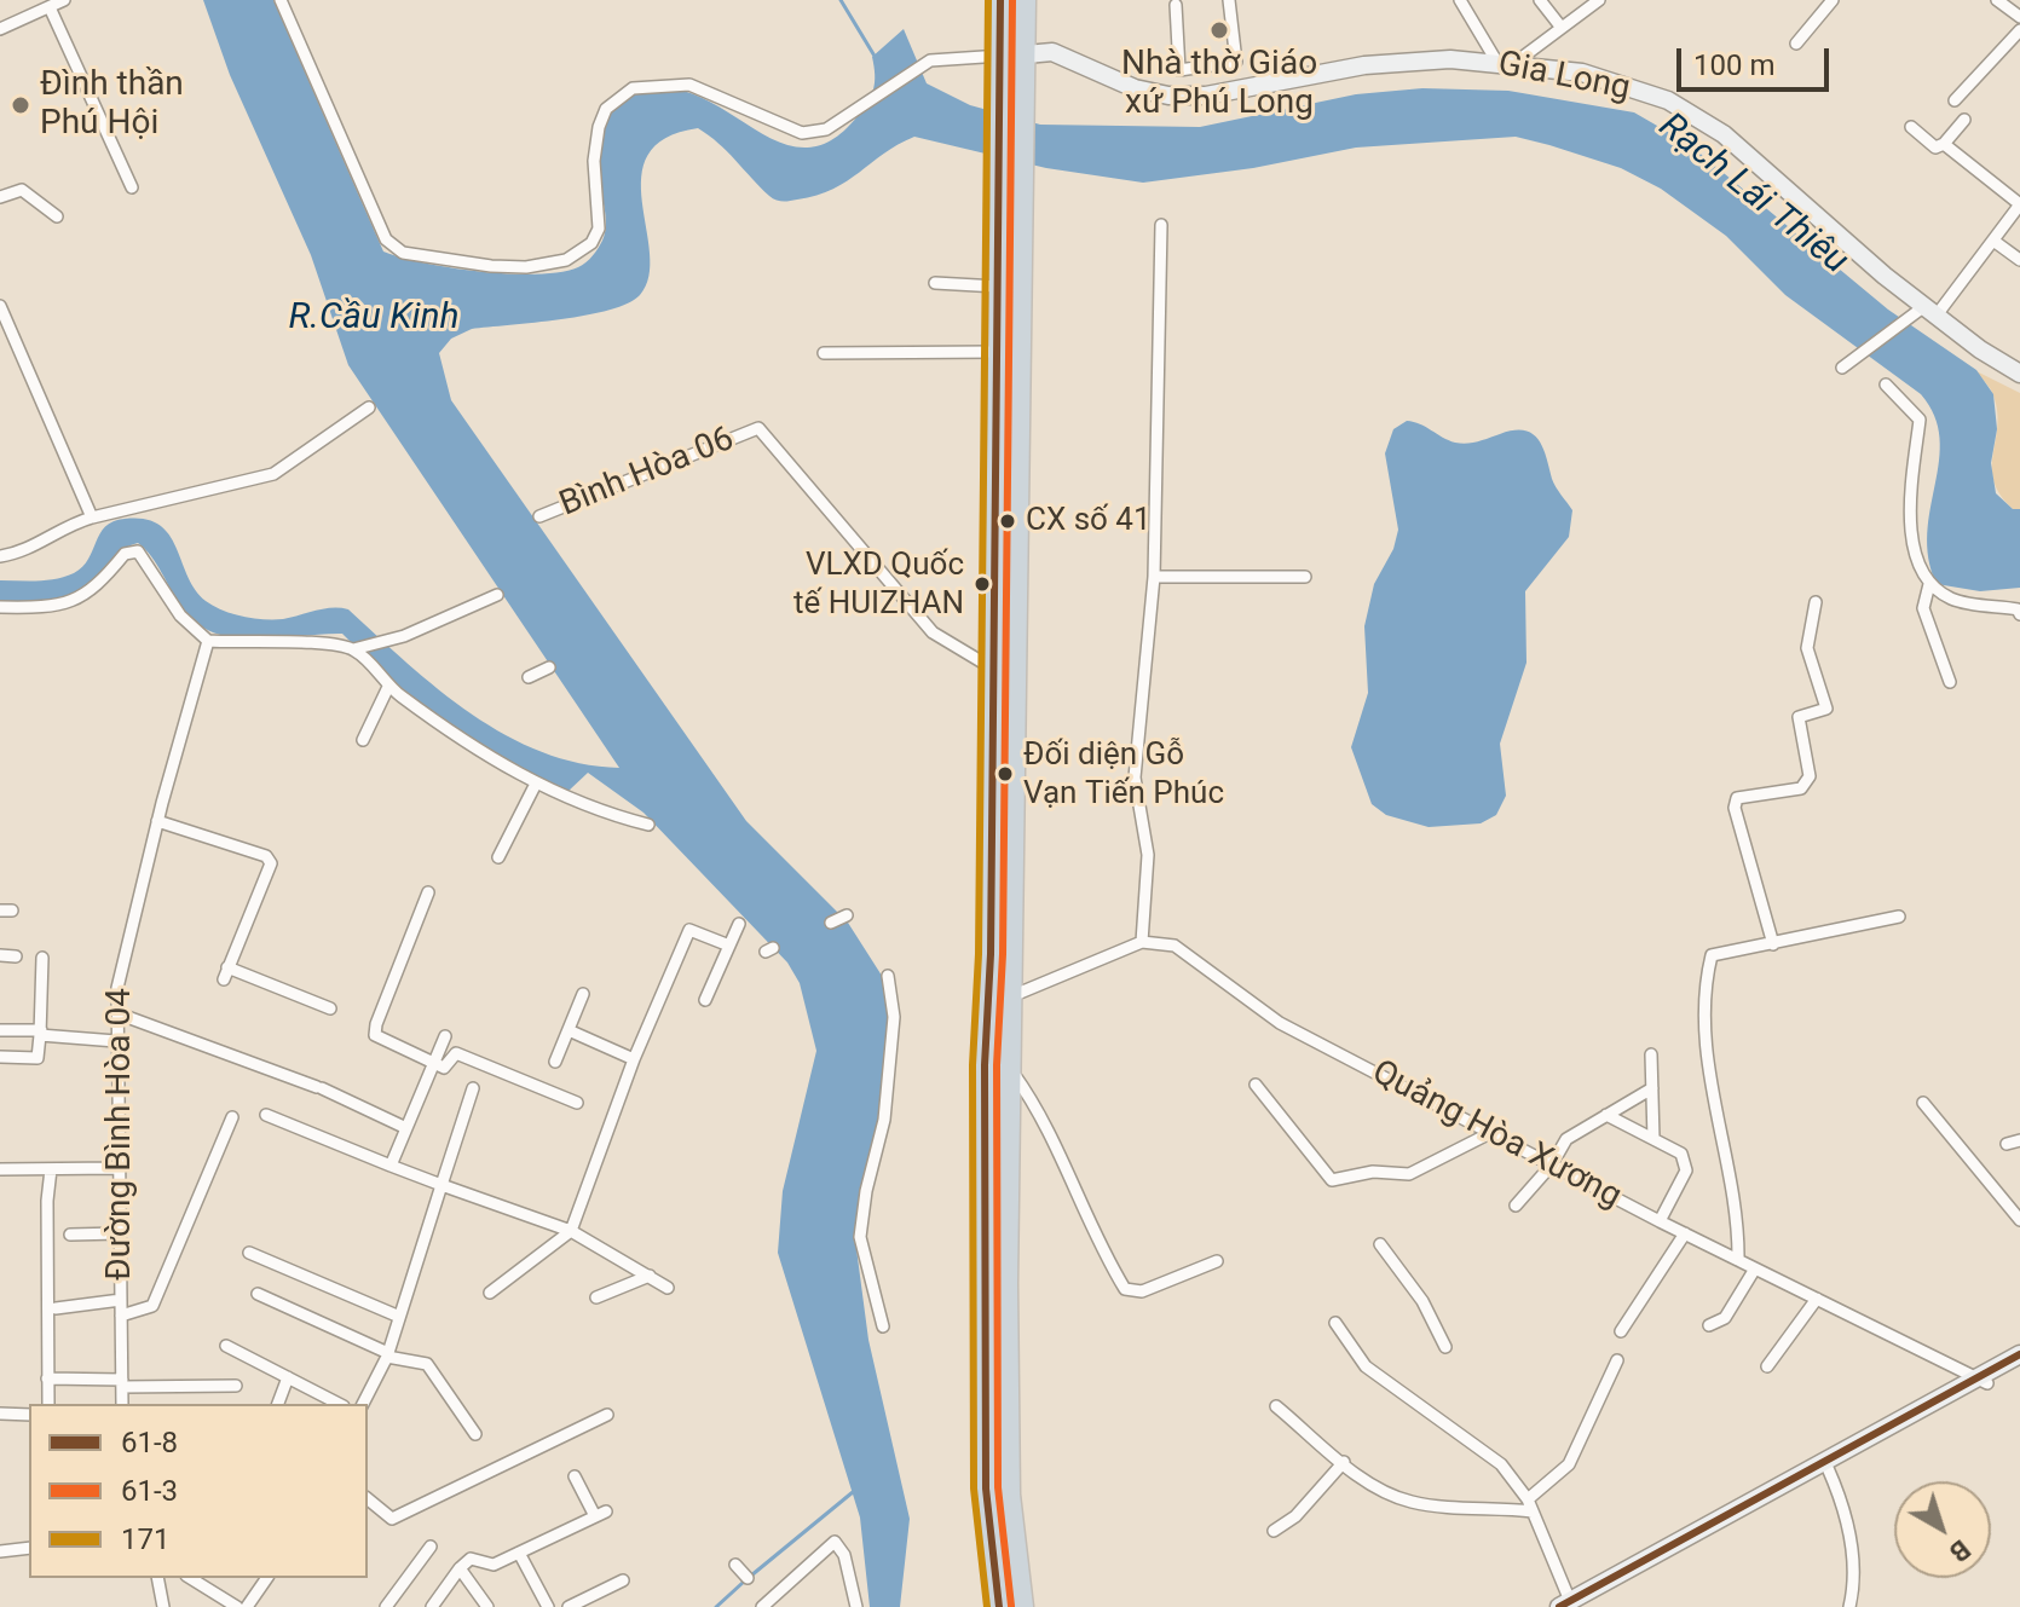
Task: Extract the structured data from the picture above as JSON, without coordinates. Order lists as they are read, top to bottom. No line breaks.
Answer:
{"streets":{"street":["Gia Long","Bình Hòa 06","Đường Bình Hòa 04","Quảng Hòa Xương"]},"water":["Rạch Lái Thiêu","R.Cầu Kinh"],"places":["Nhà thờ Giáo xứ Phú Long","Đình thần Phú Hội","CX số 41","VLXD Quốc tế HUIZHAN","Đối diện Gỗ Vạn Tiến Phúc"],"lines":["transit line 61-8","transit line 61-3","transit line 171"],"legend":["61-8","61-3","171"],"scale_bar":"100 m","north":"bottom right"}
